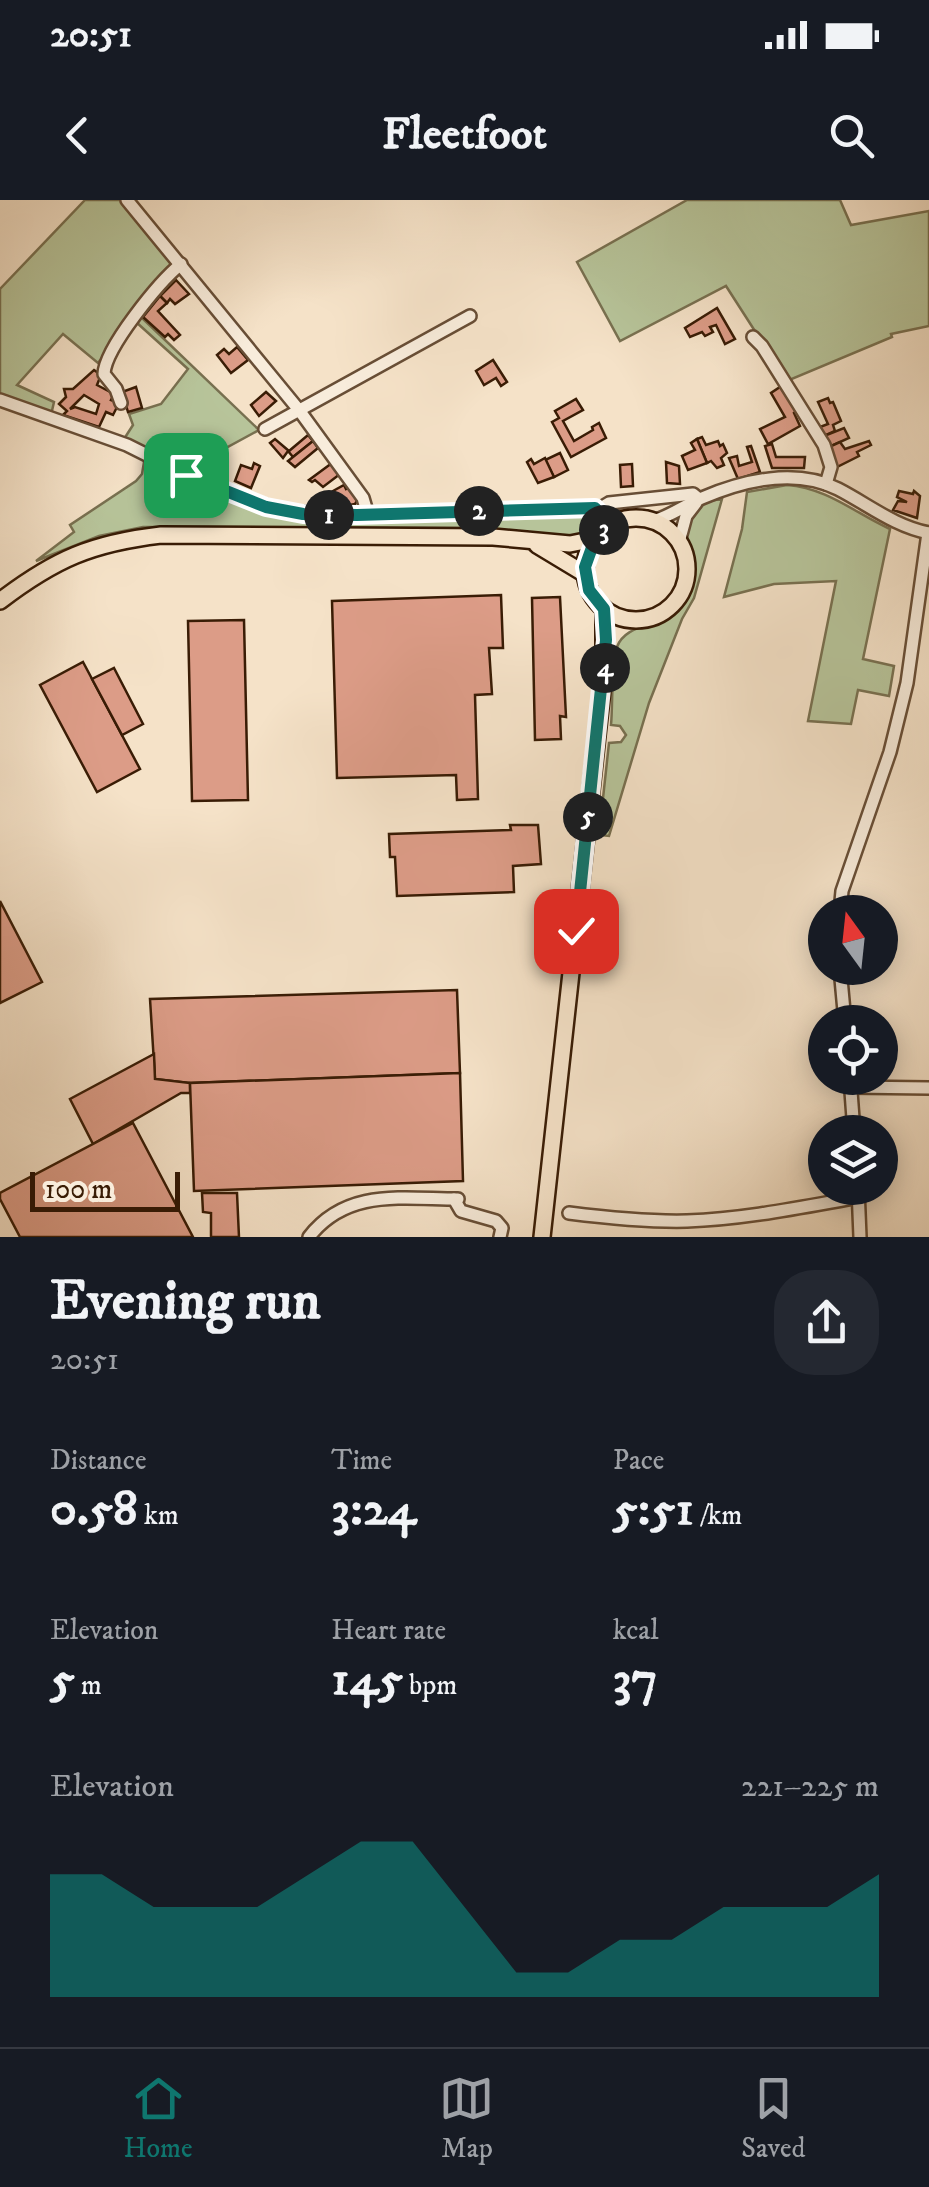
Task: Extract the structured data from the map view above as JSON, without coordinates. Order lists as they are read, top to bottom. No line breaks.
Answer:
{"scale_bar":"100 m","north":"top","page":{"status":"20:51","header":"Fleetfoot","pins":["2","1","3","4","5"],"scale":"100 m","heading":["Evening run","20:51"],"stats":[["Distance","0.58 km"],["Time","3:24"],["Pace","5:51 /km"],["Elevation","5 m"],["Heart rate","145 bpm"],["kcal","37"]],"chart":["Elevation","221–225 m"],"tabs":["Home","Map","Saved"]}}
